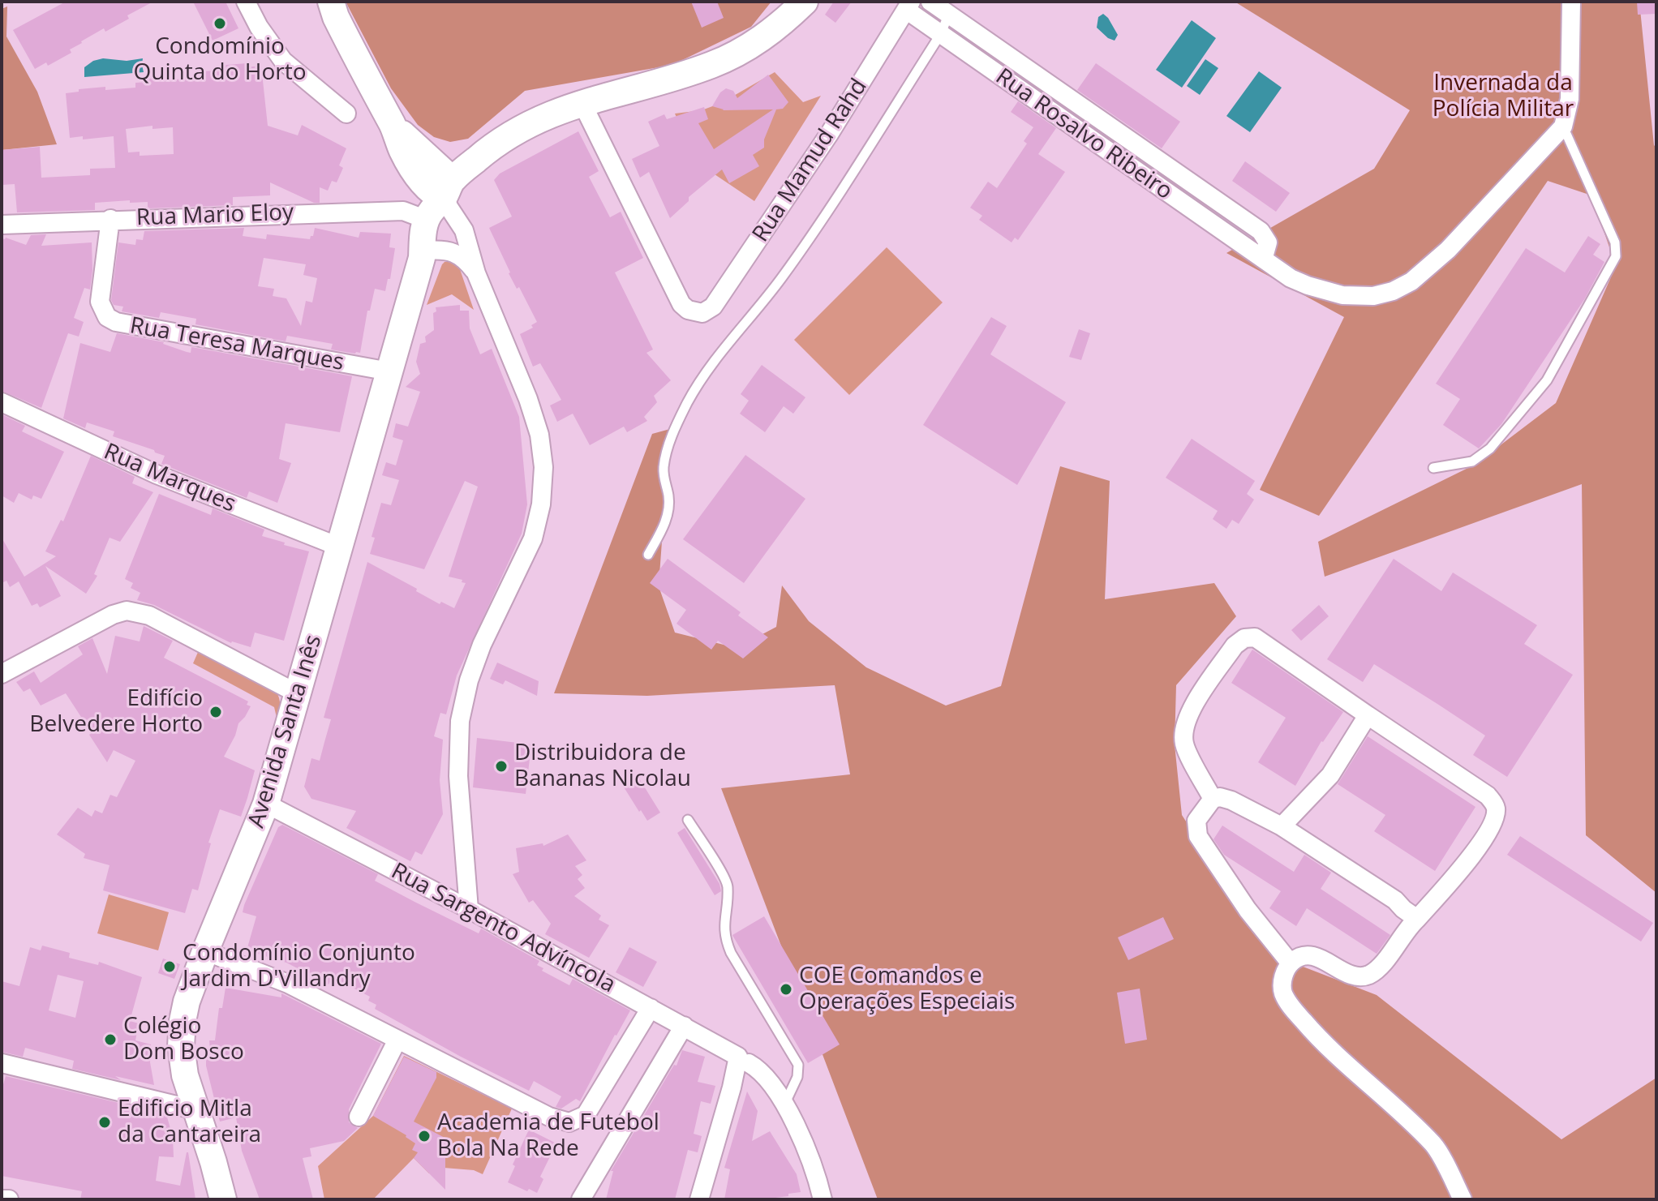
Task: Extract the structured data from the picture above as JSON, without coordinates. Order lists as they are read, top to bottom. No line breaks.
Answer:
{"streets":{"main road":["Avenida Santa Inês"],"street":["Rua Rosalvo Ribeiro","Rua Mamud Rahd","Rua Mario Eloy","Rua Teresa Marques","Rua Marques","Rua Sargento Advíncola"]},"crossings":[["Rua Rosalvo Ribeiro","Rua Mamud Rahd"],["Rua Mario Eloy","Rua Teresa Marques"],["Rua Mario Eloy","Avenida Santa Inês"],["Rua Teresa Marques","Avenida Santa Inês"],["Rua Marques","Avenida Santa Inês"],["Avenida Santa Inês","Rua Sargento Advíncola"]],"parks":["Invernada da Polícia Militar"],"places":["Condomínio Quinta do Horto","Edifício Belvedere Horto","Distribuidora de Bananas Nicolau","Condomínio Conjunto Jardim D'Villandry","COE Comandos e Operações Especiais","Colégio Dom Bosco","Edificio Mitla da Cantareira","Academia de Futebol Bola Na Rede"]}
